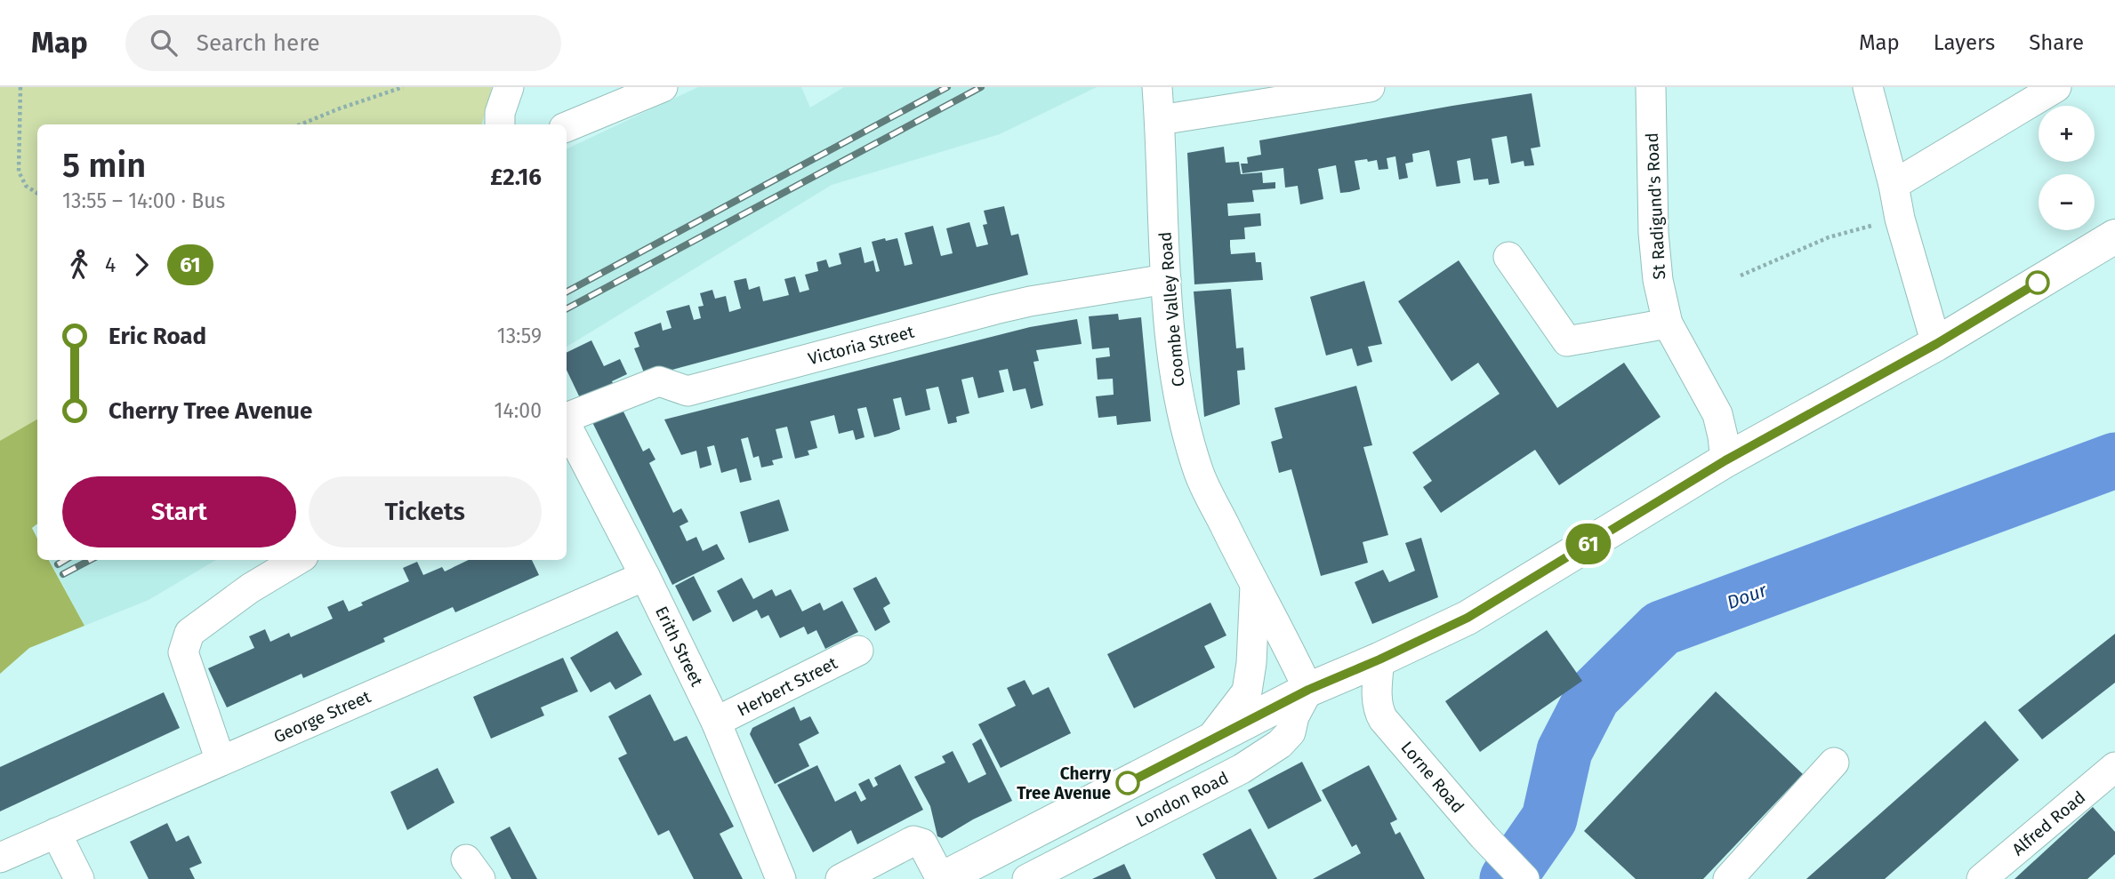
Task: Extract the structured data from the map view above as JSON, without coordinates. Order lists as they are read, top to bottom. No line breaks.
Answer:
{"streets":{"street":["St Radigund's Road","Coombe Valley Road","Victoria Street","Erith Street","Herbert Street","George Street","Lorne Road","London Road","Alfred Road"]},"crossings":[["Coombe Valley Road","Victoria Street"],["Coombe Valley Road","London Road"],["Erith Street","Herbert Street"],["Erith Street","George Street"]],"water":["Dour"],"places":["Cherry Tree Avenue"],"lines":["bus line 61"],"page":{"header":"Map","search":"Search here","nav":["Map","Layers","Share"],"on_map":"61","map_buttons":["+","−"],"heading":["5 min","13:55 – 14:00 · Bus","£2.16"],"legs":["4","61"],"list":[{"name":"Eric Road","value":"13:59"},{"name":"Cherry Tree Avenue","value":"14:00"}],"buttons":["Start","Tickets"]}}
